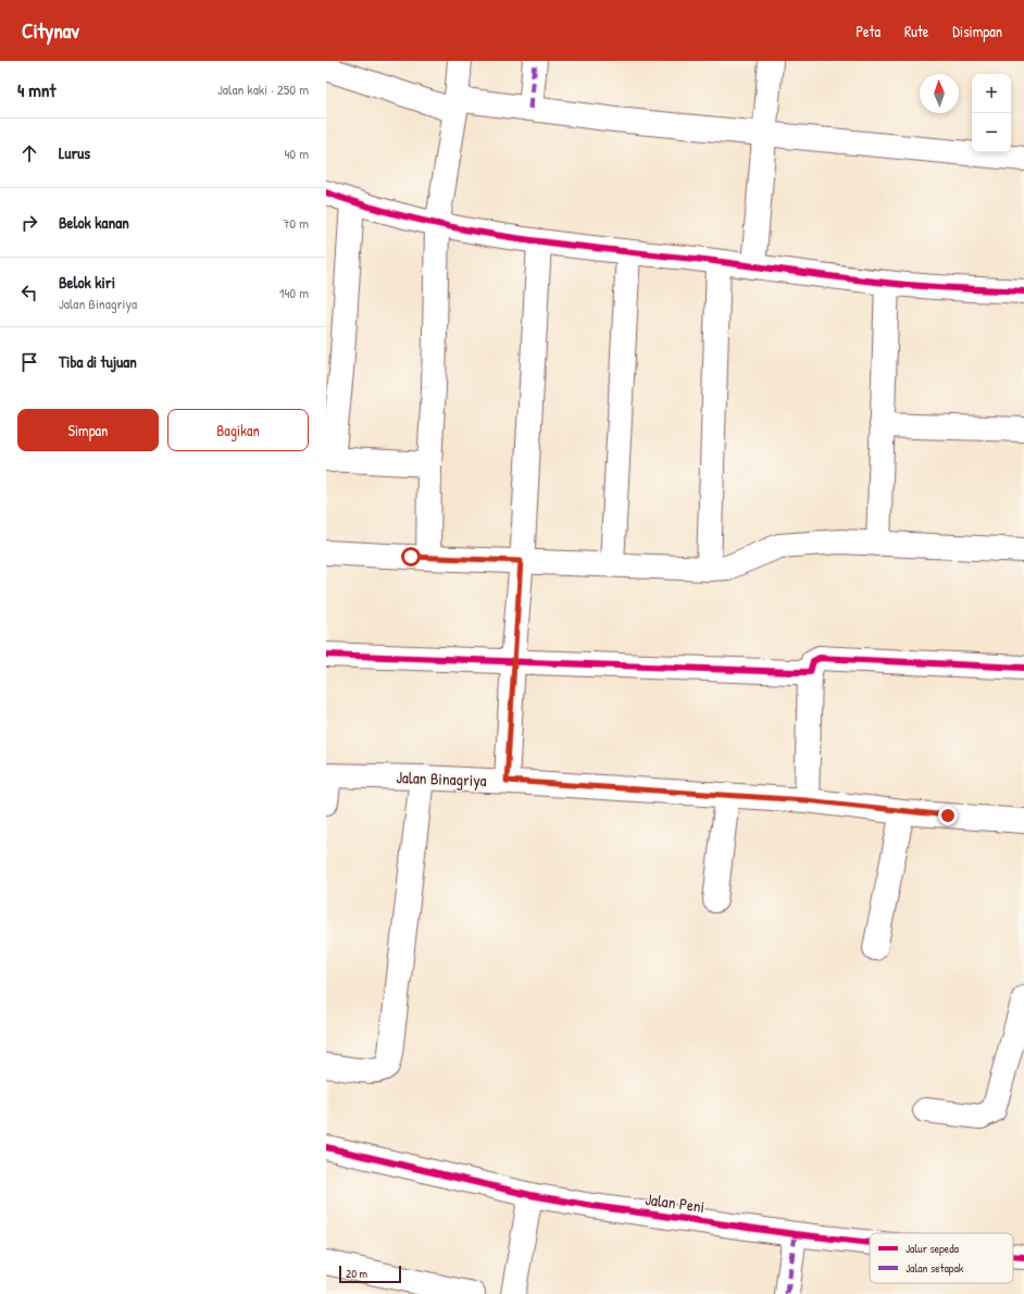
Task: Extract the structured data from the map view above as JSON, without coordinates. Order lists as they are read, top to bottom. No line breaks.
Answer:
{"streets":{"street":["Jalan Binagriya","Jalan Peni"]},"legend":["Jalur sepeda","Jalan setapak"],"scale_bar":"20 m","north":"top","page":{"header":"Citynav","nav":["Peta","Rute","Disimpan"],"heading":["4 mnt","Jalan kaki · 250 m"],"map_buttons":["+","−"],"list":[["Lurus","40 m"],["Belok kanan","70 m"],["Belok kiri","Jalan Binagriya","140 m"],"Tiba di tujuan"],"buttons":["Simpan","Bagikan"],"scale":"20 m"}}
